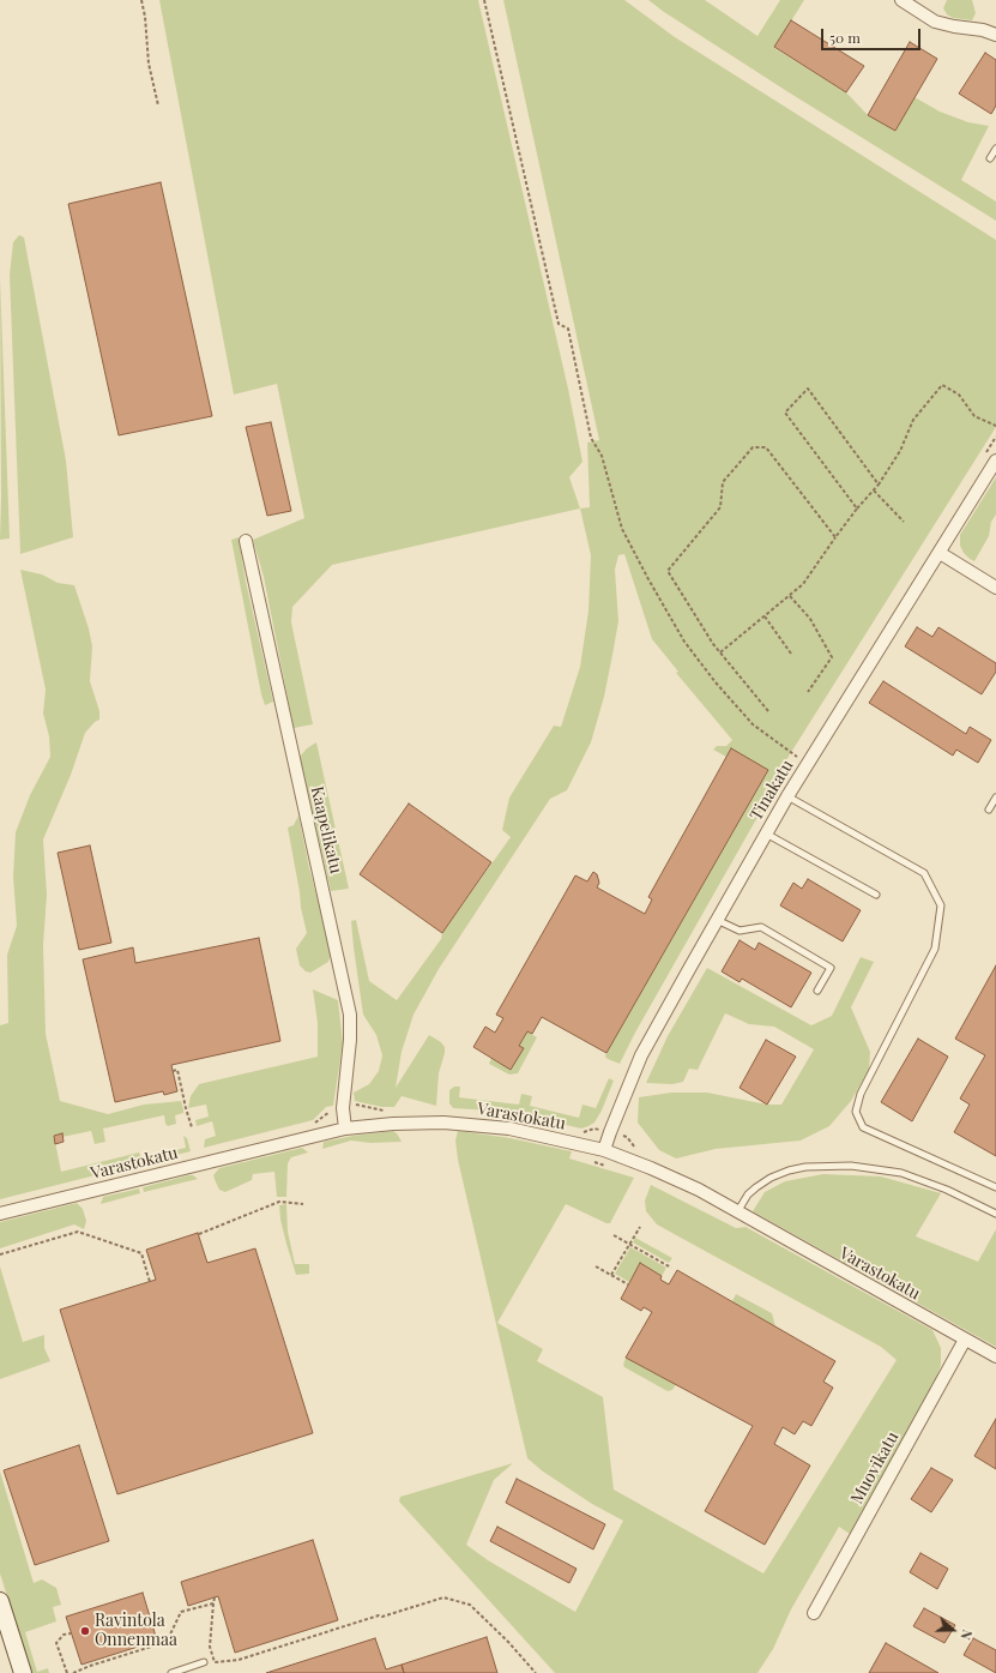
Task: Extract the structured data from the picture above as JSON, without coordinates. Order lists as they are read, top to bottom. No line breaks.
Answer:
{"streets":{"street":["Tinakatu","Kaapelikatu","Varastokatu","Muovikatu"]},"crossings":[["Tinakatu","Varastokatu"],["Kaapelikatu","Varastokatu"],["Varastokatu","Muovikatu"]],"places":["Ravintola Onnenmaa"],"scale_bar":"50 m","north":"right"}
